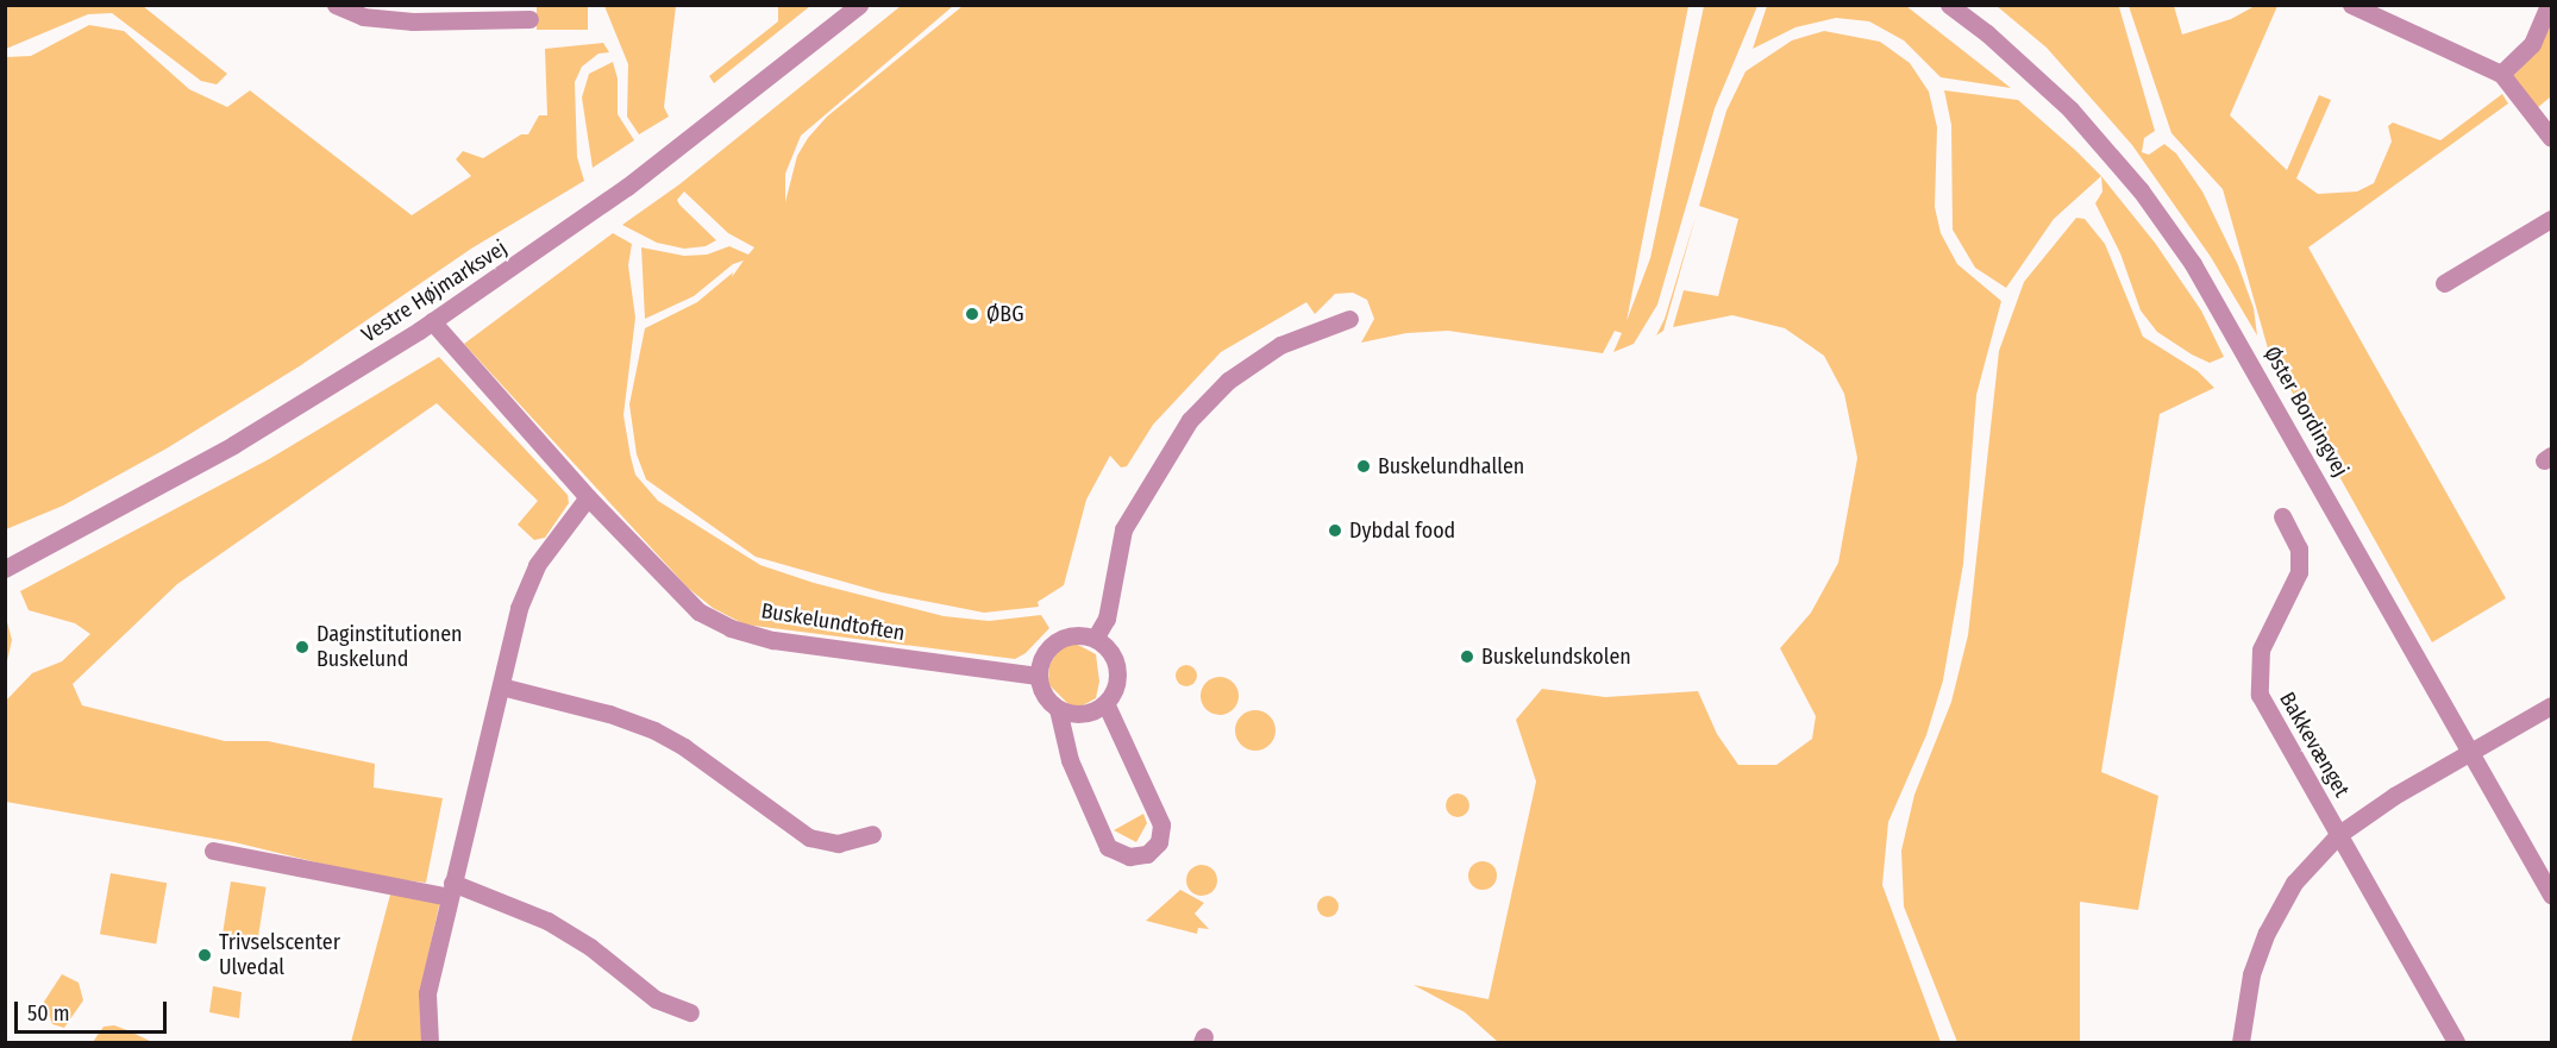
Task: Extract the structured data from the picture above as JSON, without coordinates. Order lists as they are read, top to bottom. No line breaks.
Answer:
{"streets":{"street":["Vestre Højmarksvej","Øster Bordingvej","Buskelundtoften","Bakkevænget"]},"crossings":[["Vestre Højmarksvej","Buskelundtoften"],["Øster Bordingvej","Bakkevænget"]],"places":["ØBG","Buskelundhallen","Dybdal food","Daginstitutionen Buskelund","Buskelundskolen","Trivselscenter Ulvedal"],"scale_bar":"50 m"}
